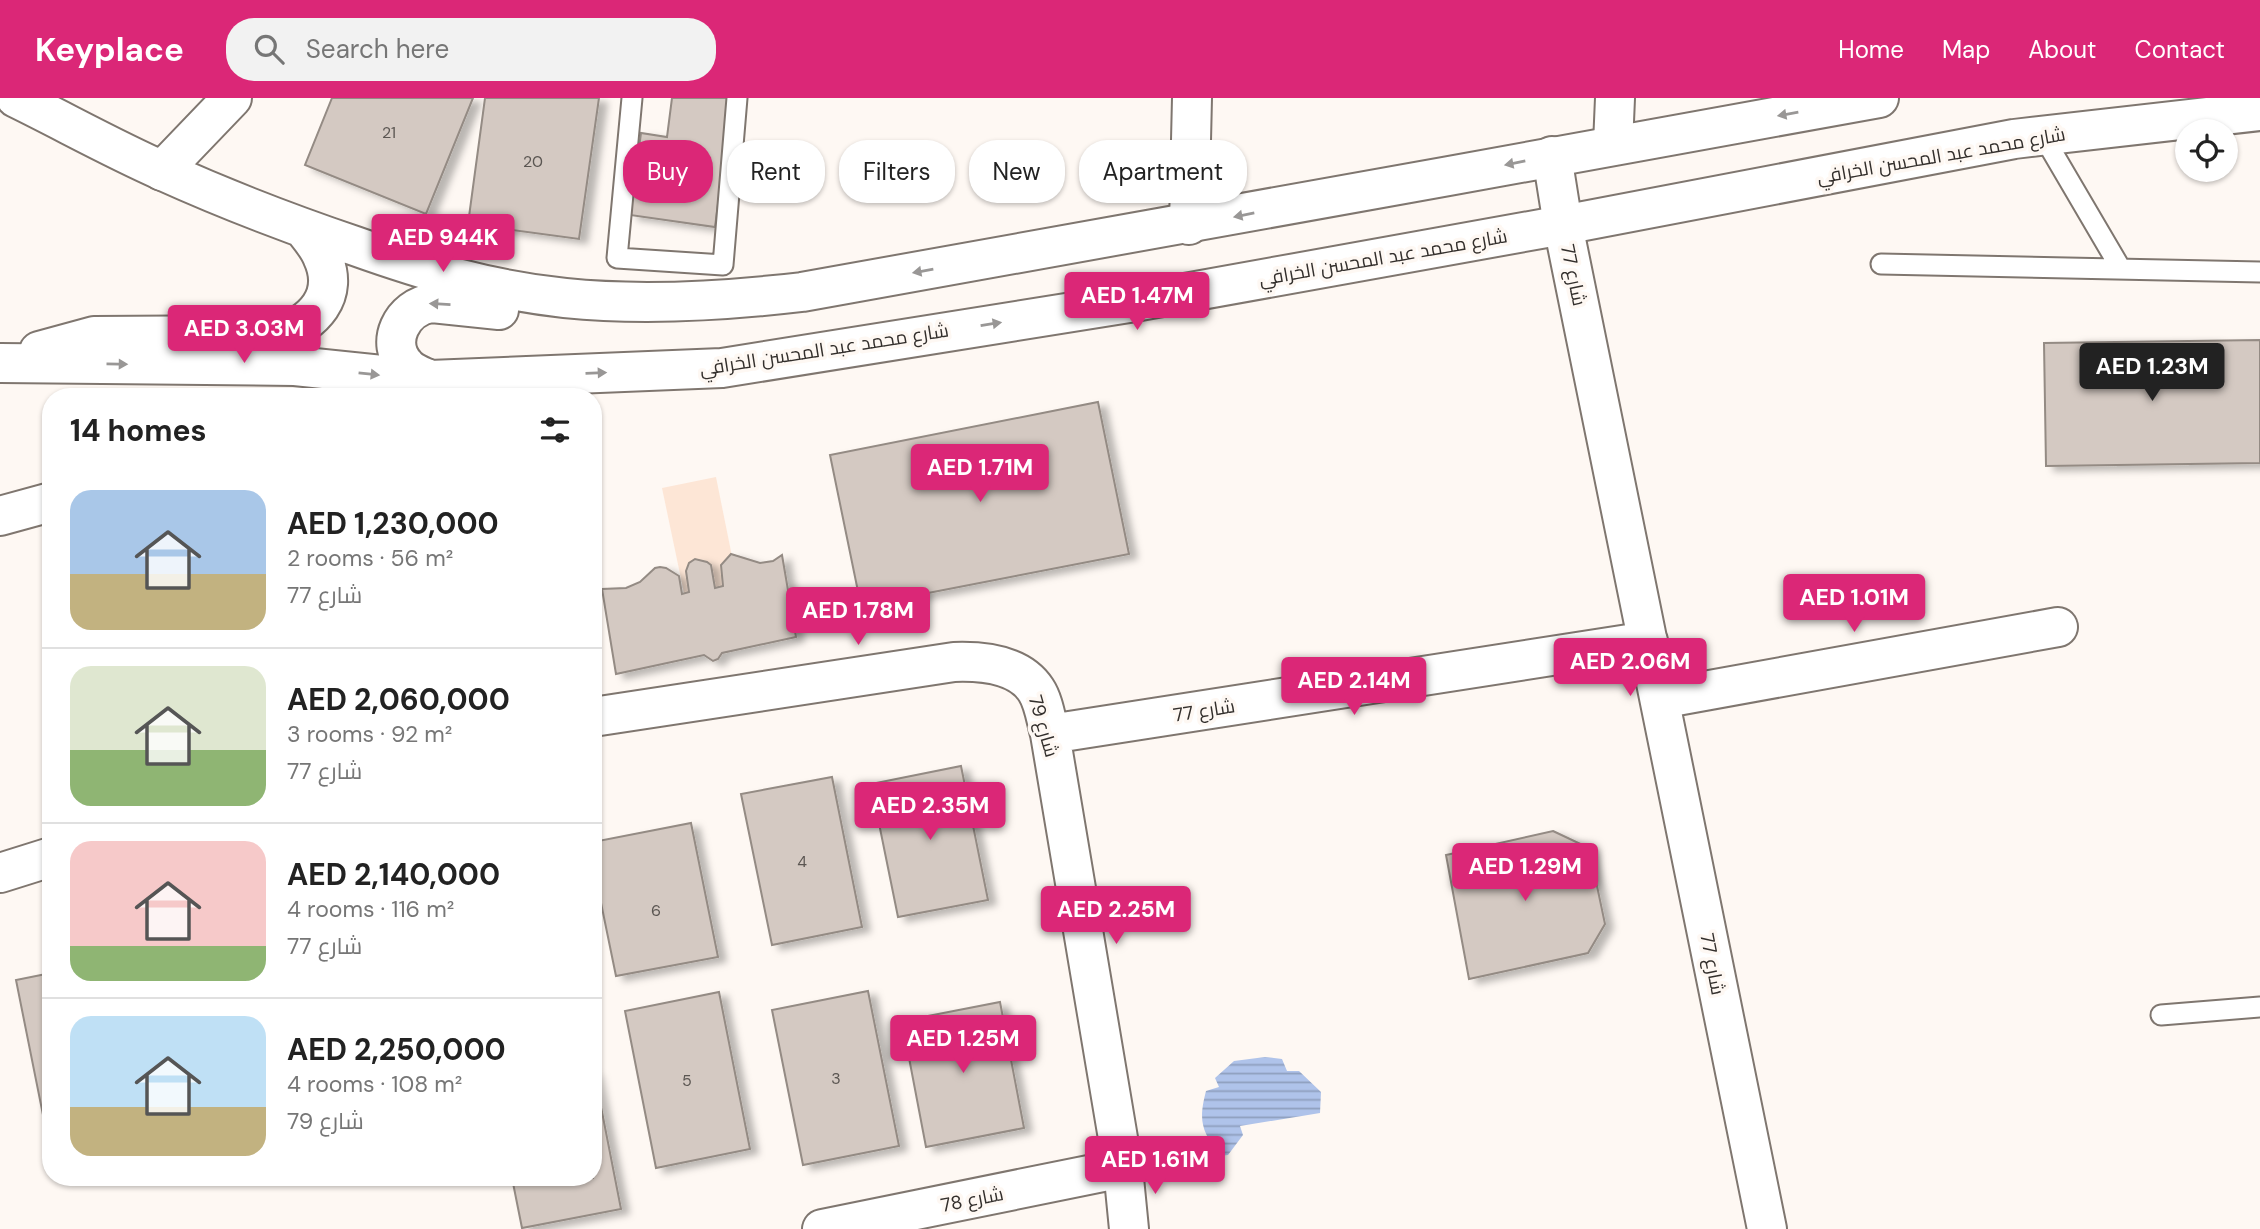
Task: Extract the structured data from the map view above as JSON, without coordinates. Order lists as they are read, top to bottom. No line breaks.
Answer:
{"streets":{"main road":["شارع محمد عبد المحسن الخرافي","شارع 77","شارع 79","شارع 78"]},"crossings":[["شارع محمد عبد المحسن الخرافي","شارع 77"],["شارع 77","شارع 79"],["شارع 79","شارع 78"]],"house_numbers":["21","20","4","6","3","5"],"page":{"header":"Keyplace","search":"Search here","nav":["Home","Map","About","Contact"],"chip":["Buy","Rent","Filters","New","Apartment"],"price":["AED 944K","AED 1.47M","AED 3.03M","AED 1.23M","AED 1.71M","AED 1.01M","AED 1.78M","AED 2.06M","AED 2.14M","AED 2.35M","AED 1.29M","AED 2.25M","AED 1.25M","AED 1.61M"],"heading":"14 homes","list":[{"name":"AED 1,230,000","note":"2 rooms · 56 m² · شارع 77"},{"name":"AED 2,060,000","note":"3 rooms · 92 m² · شارع 77"},{"name":"AED 2,140,000","note":"4 rooms · 116 m² · شارع 77"},{"name":"AED 2,250,000","note":"4 rooms · 108 m² · شارع 79"}]}}
